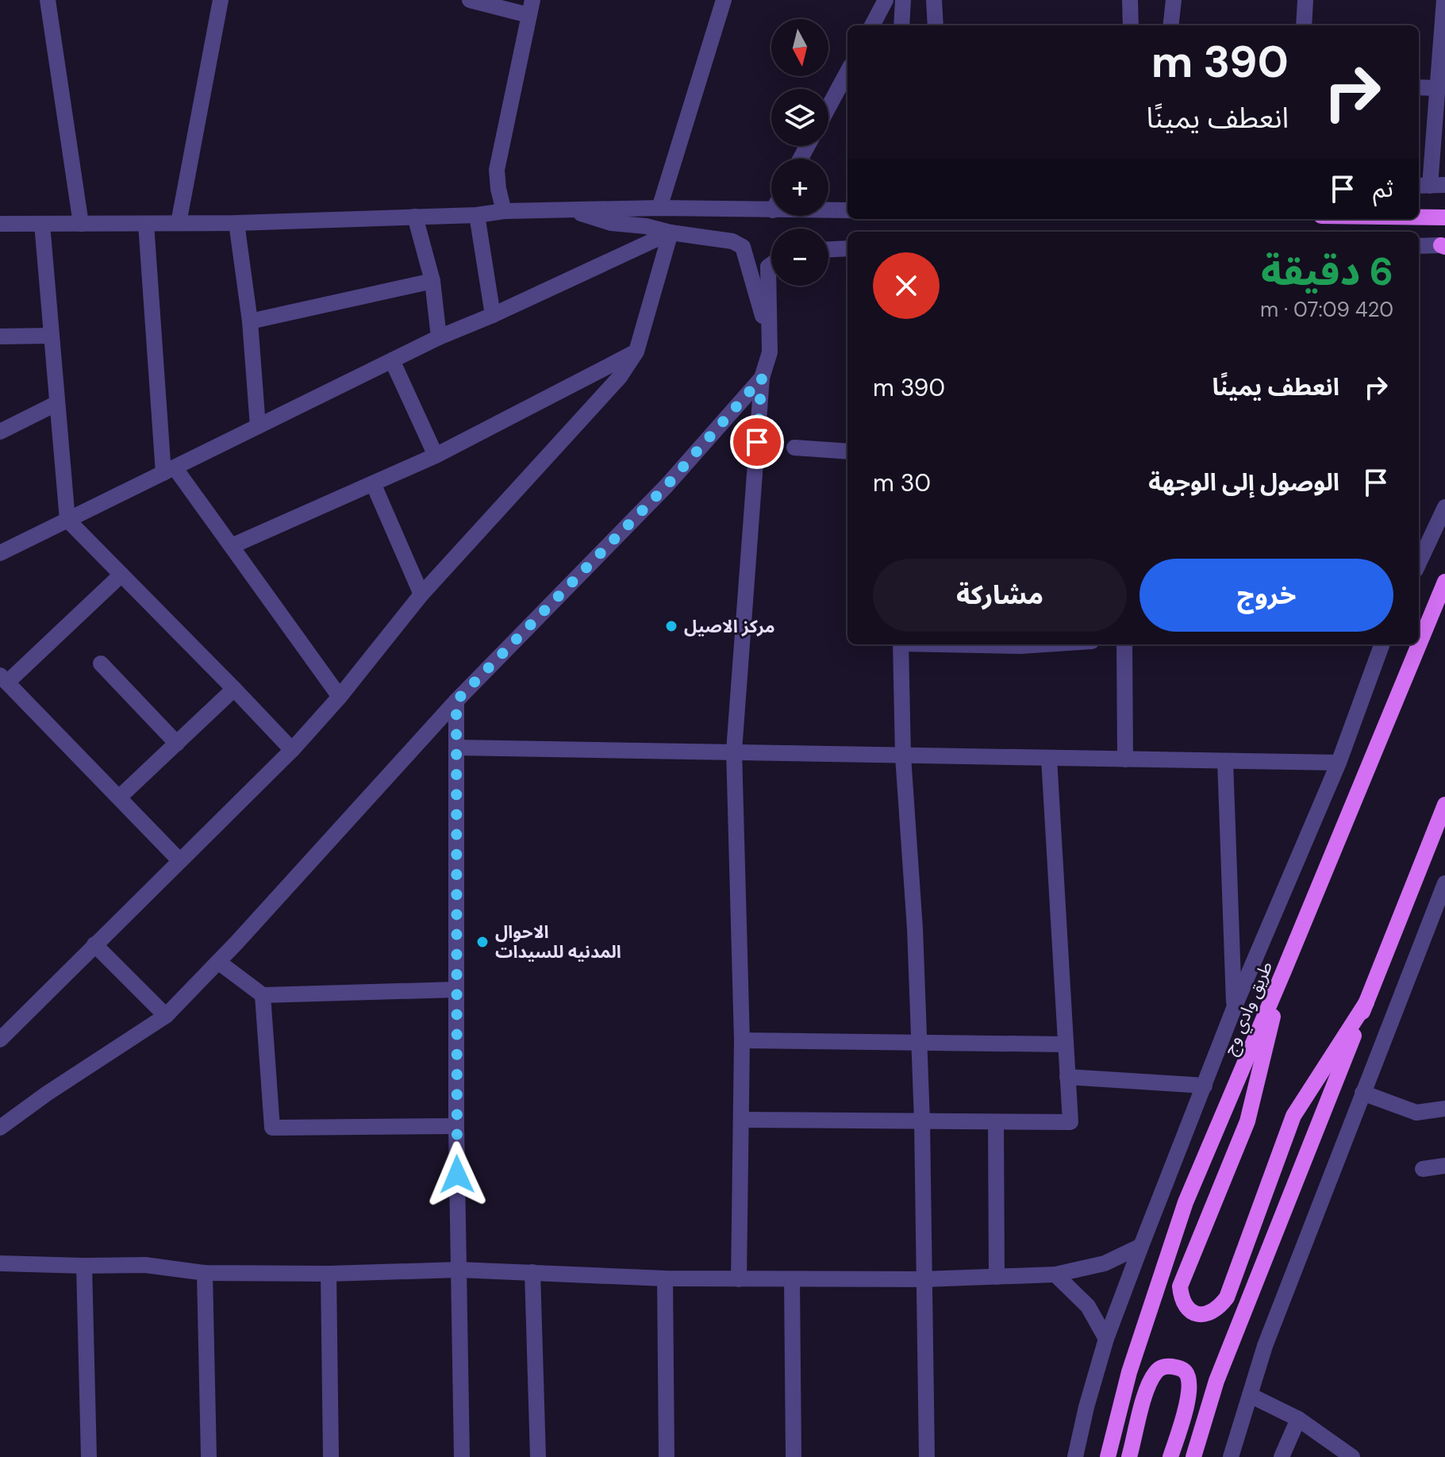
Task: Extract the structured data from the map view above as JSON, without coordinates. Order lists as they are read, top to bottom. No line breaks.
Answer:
{"streets":{"main road":["طريق وادي وج"]},"places":["مركز الاصيل","الاحوال المدنيه للسيدات"],"north":"bottom","page":{"map_buttons":["+","−"],"turn":["390 m","انعطف يمينًا"],"then":"ثم","heading":["6 دقيقة","420 m · 07:09"],"list":[{"name":"انعطف يمينًا","value":"390 m"},{"name":"الوصول إلى الوجهة","value":"30 m"}],"buttons":["خروج","مشاركة"]}}
